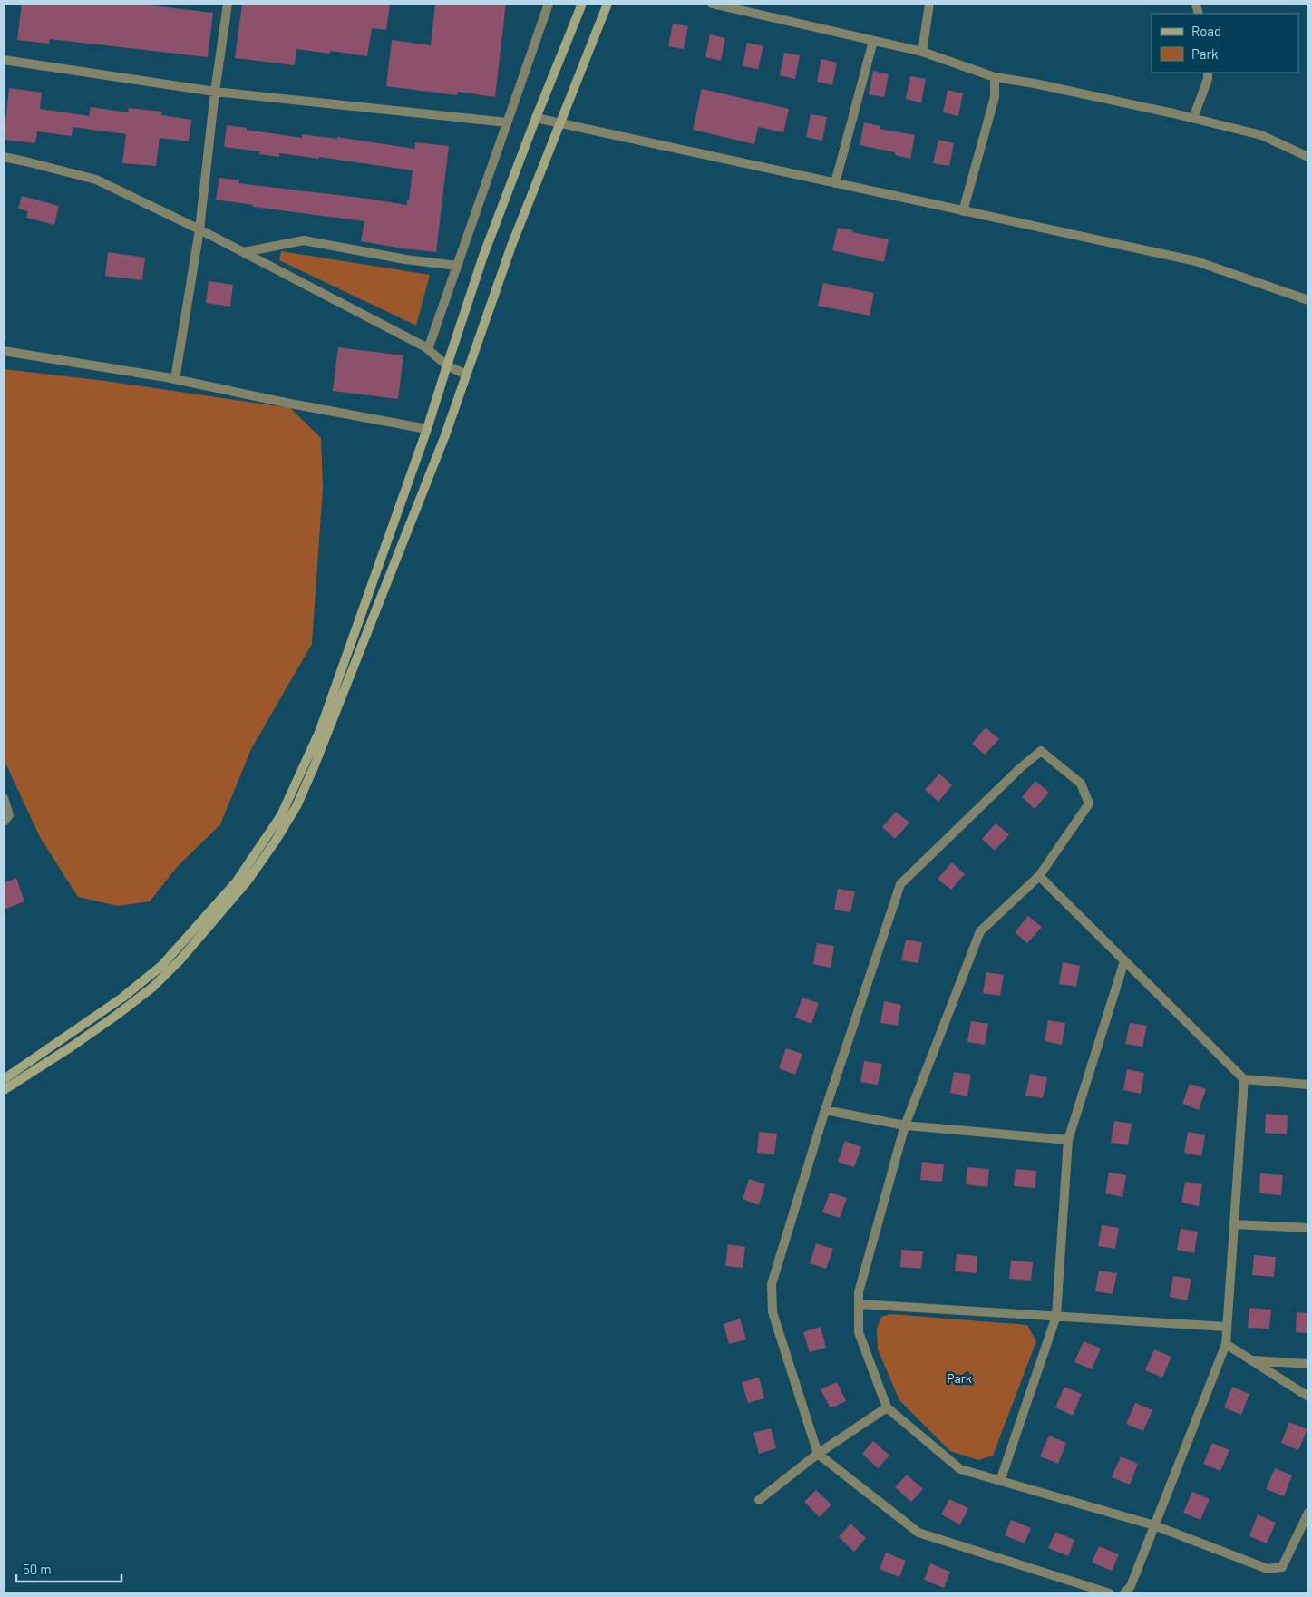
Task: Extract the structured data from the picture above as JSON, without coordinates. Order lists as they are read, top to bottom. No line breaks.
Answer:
{"parks":["Park"],"legend":["Road","Park"],"scale_bar":"50 m"}
